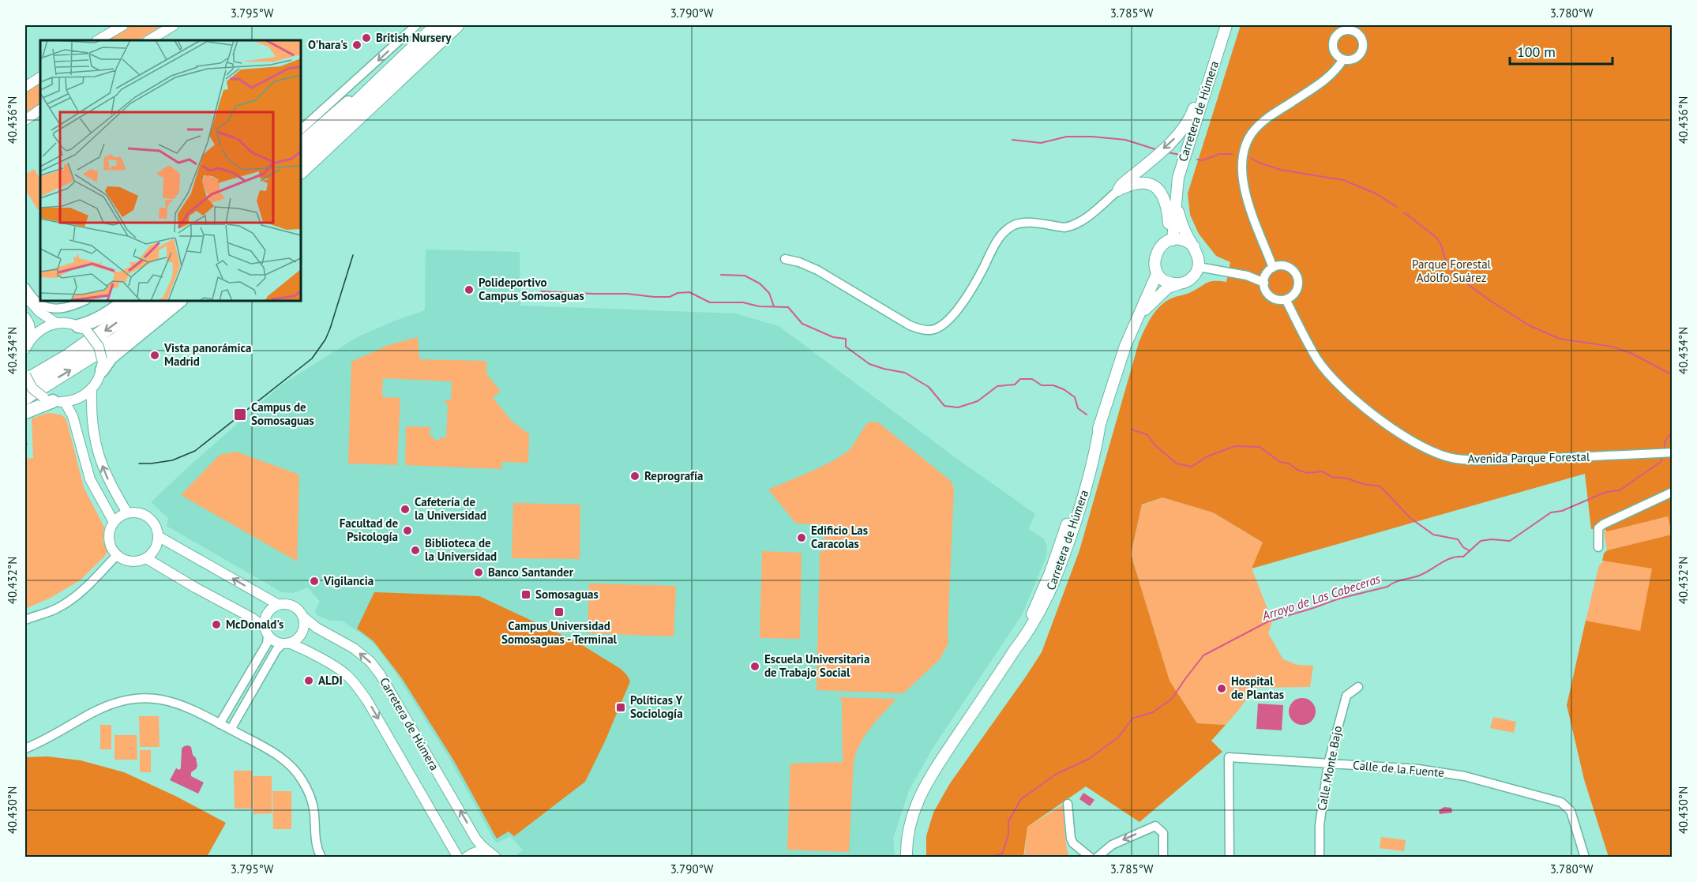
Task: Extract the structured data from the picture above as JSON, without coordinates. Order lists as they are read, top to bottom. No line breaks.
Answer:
{"streets":{"main road":["Carretera de Húmera"],"street":["Avenida Parque Forestal","Calle Monte Bajo","Calle de la Fuente"]},"crossings":[["Calle Monte Bajo","Calle de la Fuente"]],"water":["Arroyo de Las Cabeceras"],"parks":["Parque Forestal Adolfo Suárez"],"places":{"other":["British Nursery","O'hara's","Polideportivo Campus Somosaguas","Vista panorámica Madrid","Reprografía","Cafetería de la Universidad","Facultad de Psicología","Edificio Las Caracolas","Biblioteca de la Universidad","Banco Santander","Vigilancia","McDonald's","Escuela Universitaria de Trabajo Social","ALDI","Hospital de Plantas"],"transit":["Campus de Somosaguas","Somosaguas","Campus Universidad Somosaguas - Terminal","Políticas Y Sociología"]},"scale_bar":"100 m","coordinates":["3.795°W","3.790°W","3.785°W","3.780°W","40.436°N","40.434°N","40.432°N","40.430°N"]}
